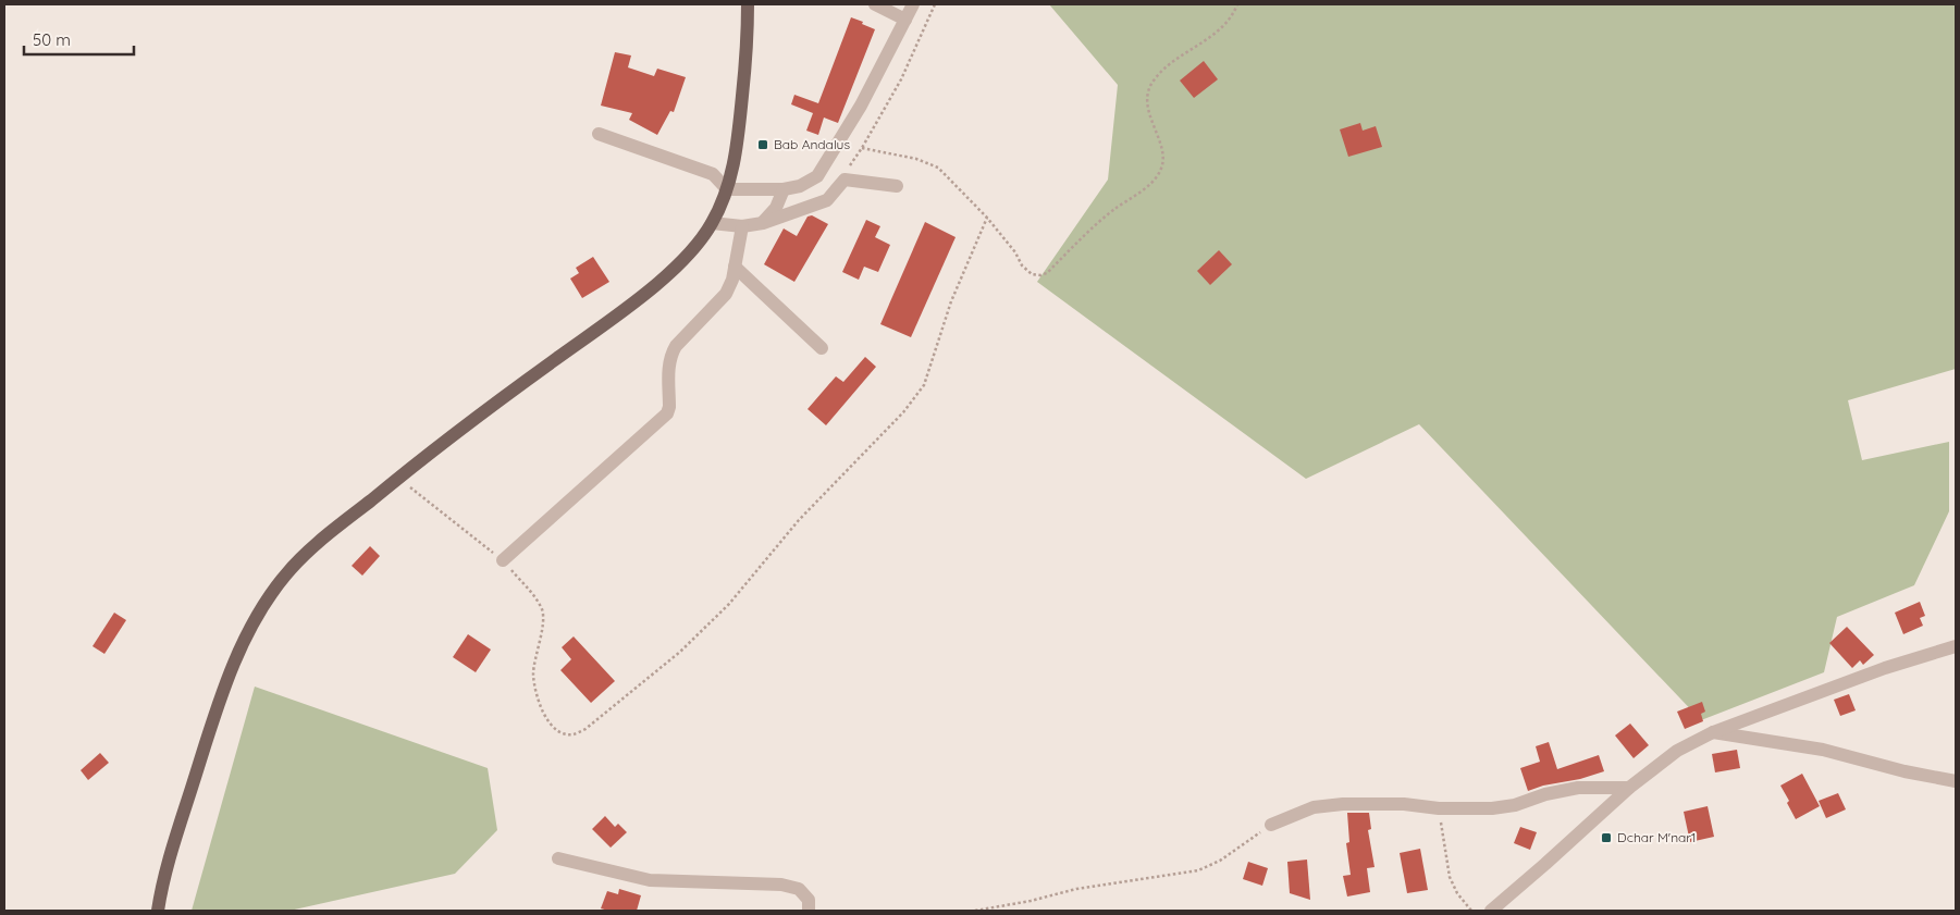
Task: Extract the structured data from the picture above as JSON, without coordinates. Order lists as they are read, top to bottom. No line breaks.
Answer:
{"places":{"transit":["Bab Andalus","Dchar M'nar1"]},"scale_bar":"50 m"}
